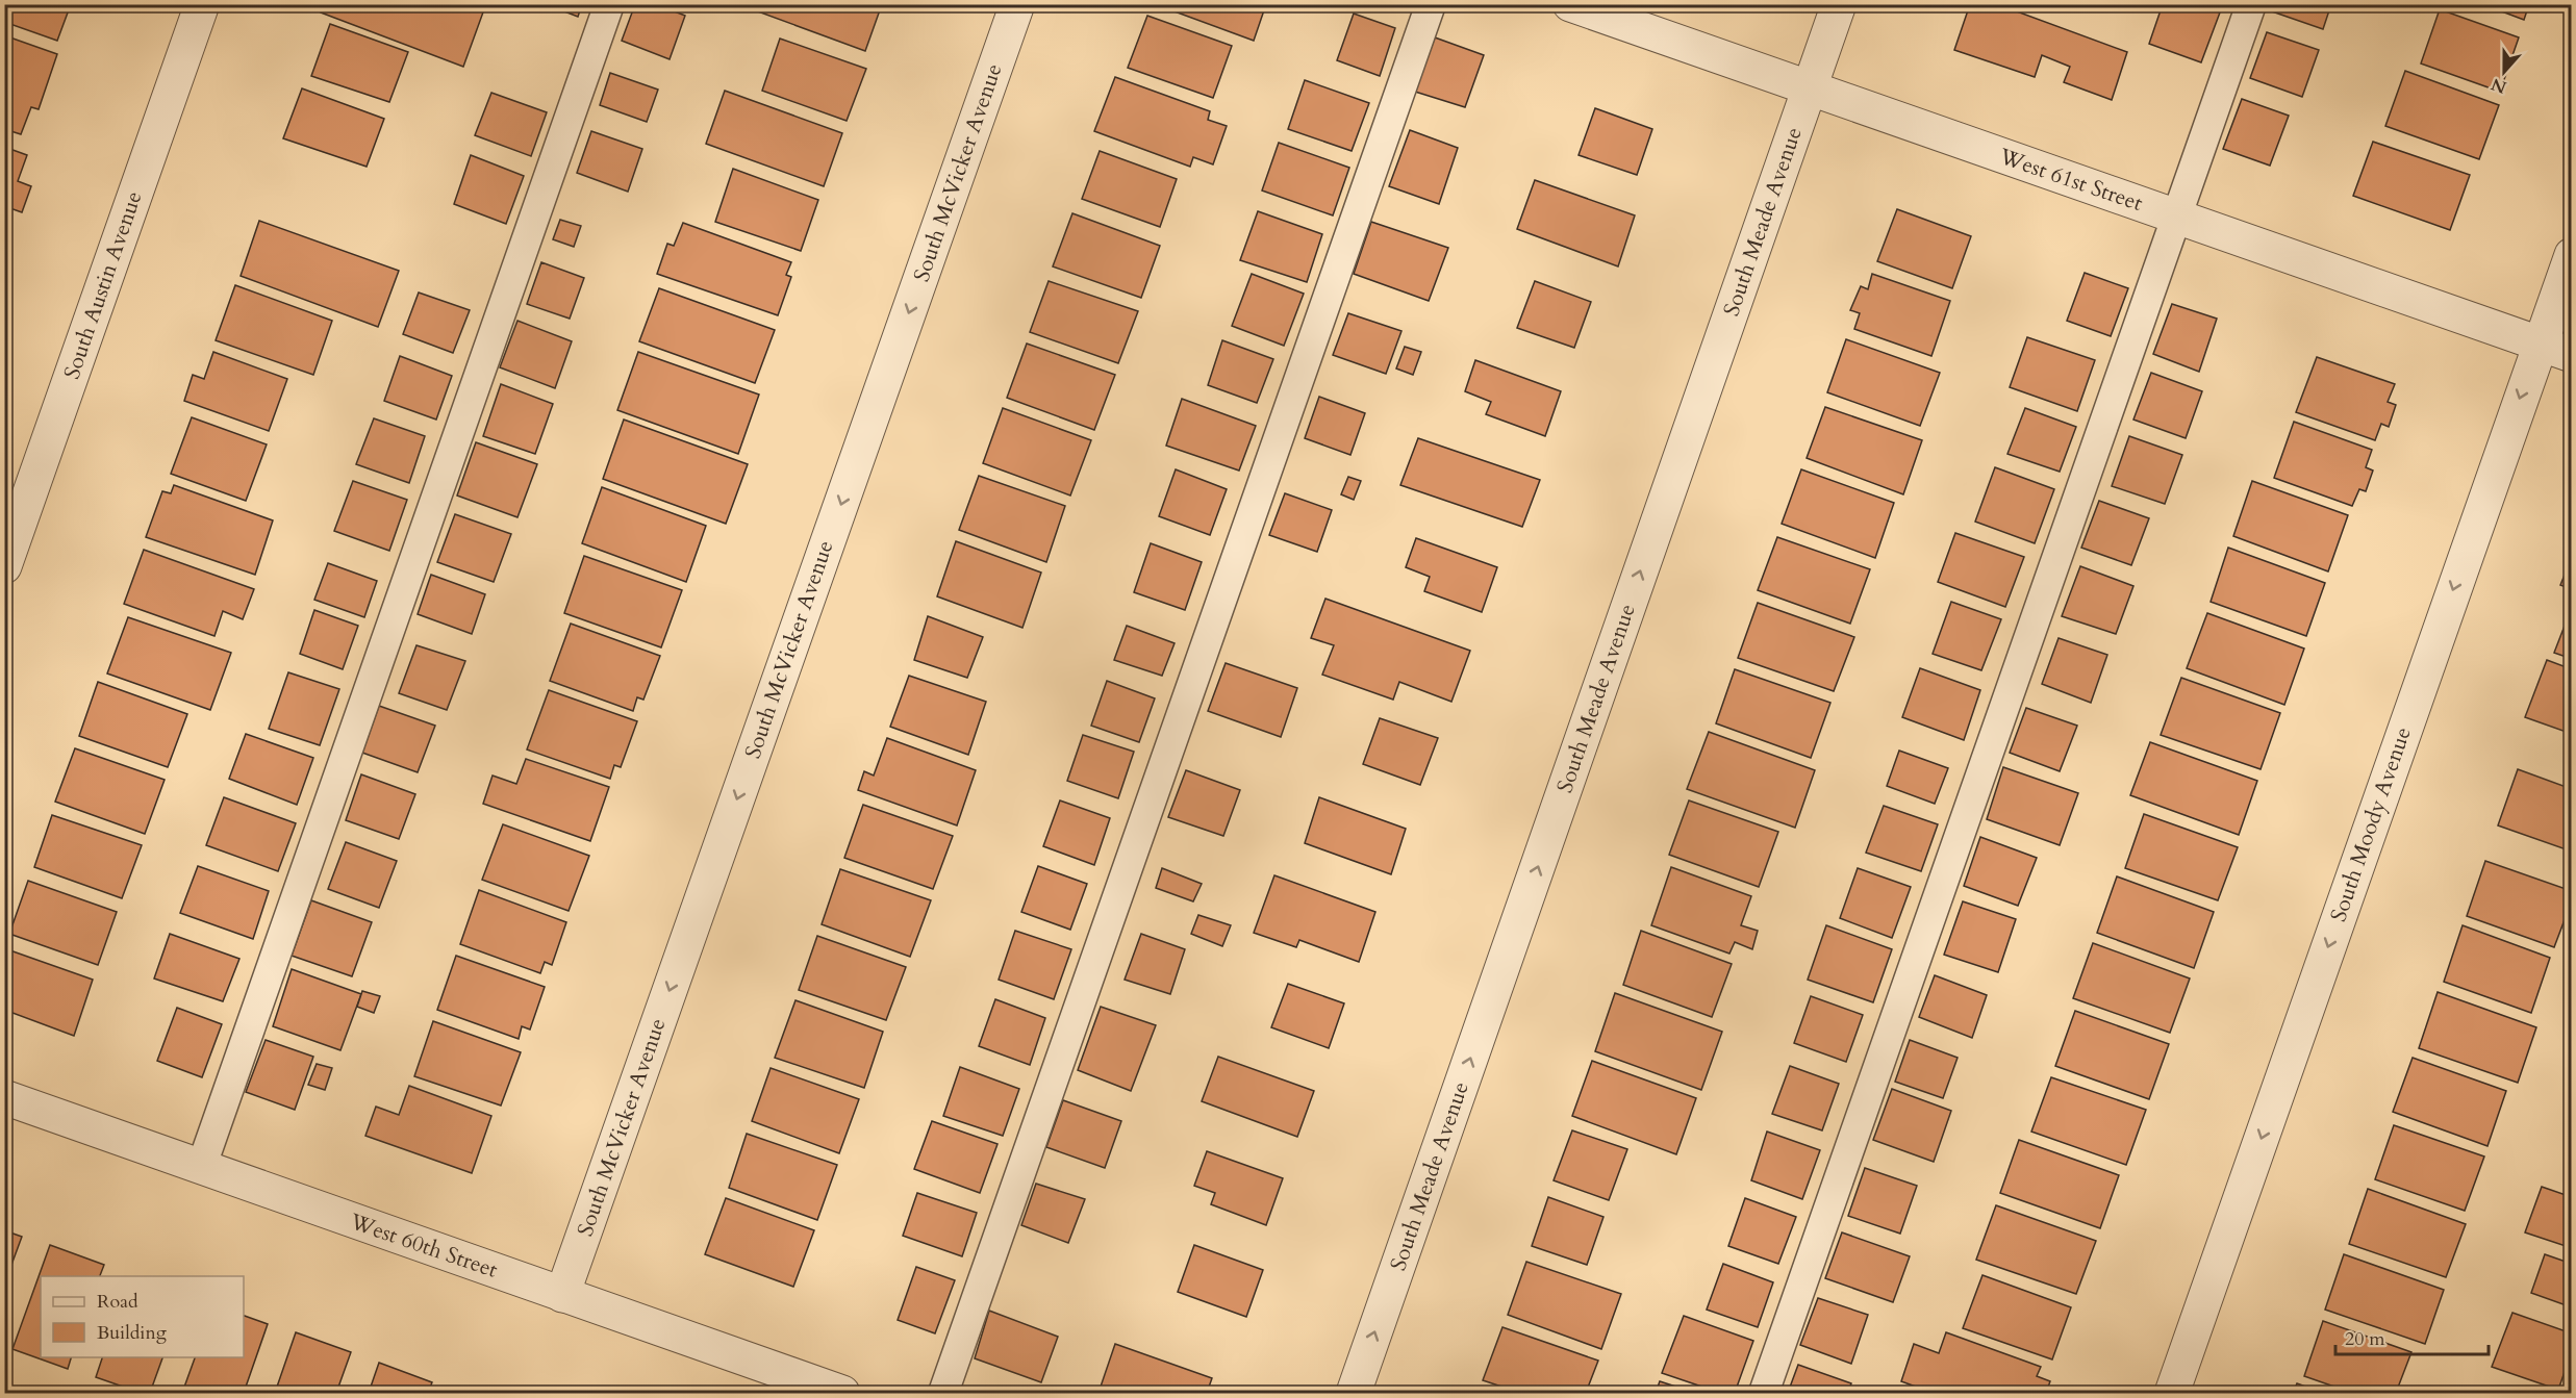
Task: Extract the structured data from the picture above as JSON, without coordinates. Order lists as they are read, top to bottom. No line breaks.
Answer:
{"streets":{"street":["South McVicker Avenue","West 61st Street","South Meade Avenue","South Austin Avenue","South Moody Avenue","West 60th Street"]},"crossings":[["South McVicker Avenue","West 60th Street"],["West 61st Street","South Meade Avenue"],["West 61st Street","South Moody Avenue"]],"one_way":["South McVicker Avenue","South Meade Avenue","South Moody Avenue"],"legend":["Road","Building"],"scale_bar":"20 m","north":"bottom"}
